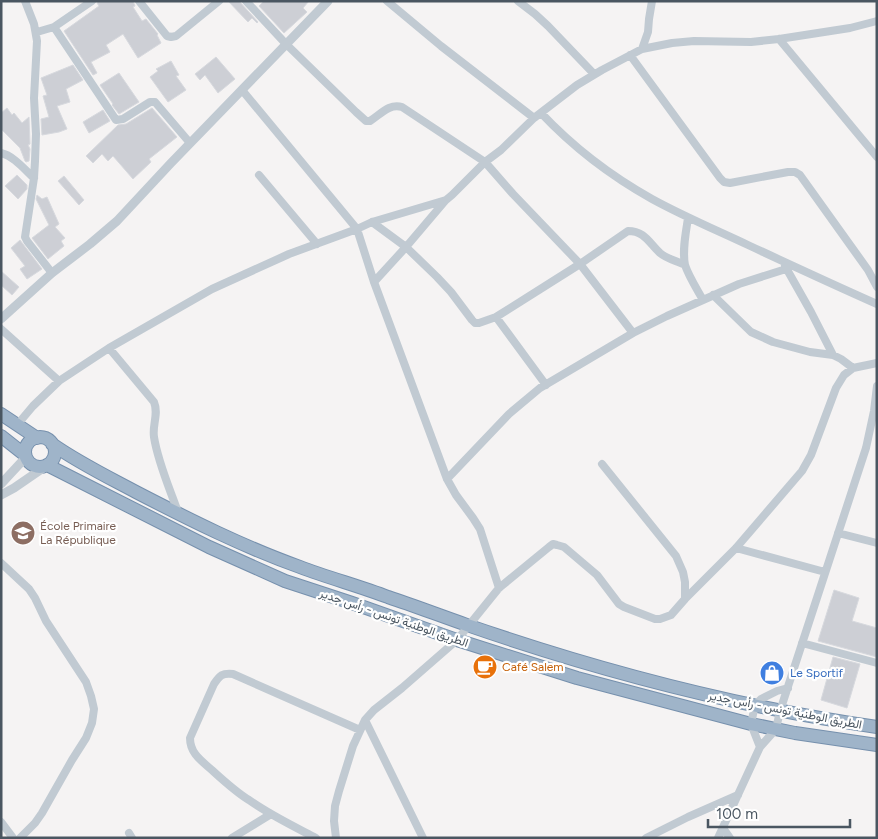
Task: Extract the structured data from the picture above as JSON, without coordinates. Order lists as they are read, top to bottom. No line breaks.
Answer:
{"streets":{"highway":["الطريق الوطنية تونس - رأس جدير"]},"places":{"school or university":["École Primaire La République"],"cafe":["Café Salem"],"shop":["Le Sportif"]},"scale_bar":"100 m"}
